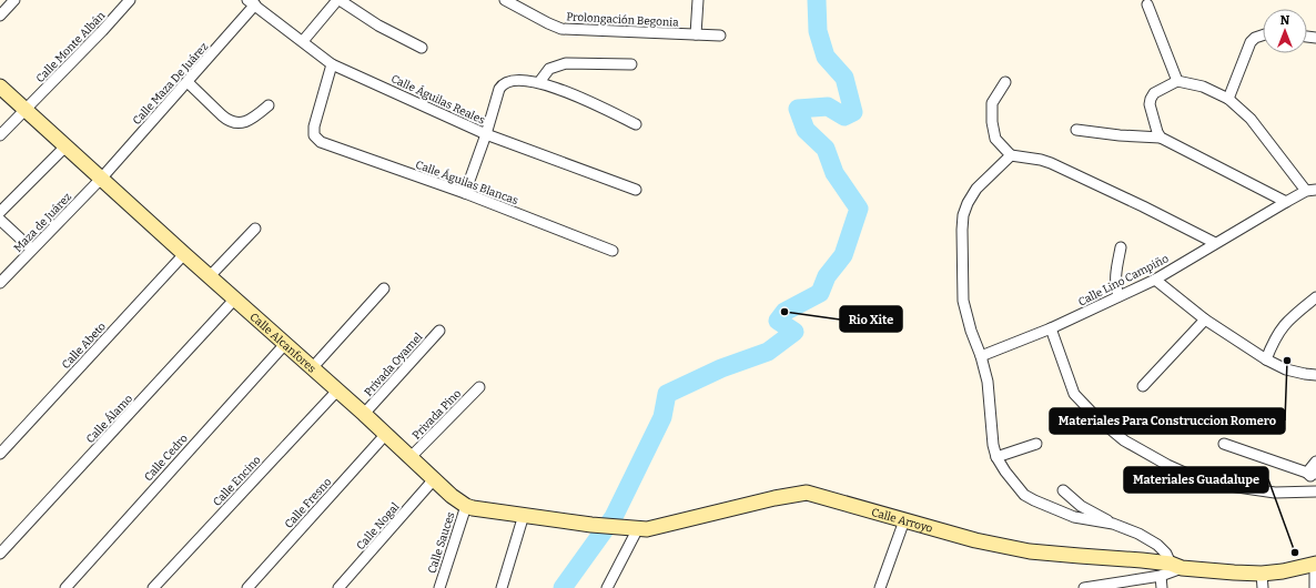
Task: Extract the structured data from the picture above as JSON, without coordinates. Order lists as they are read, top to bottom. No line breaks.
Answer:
{"streets":{"street":["Prolongación Begonia","Calle Monte Albán","Calle Maza De Juárez","Calle Águilas Reales","Calle Águilas Blancas","Maza de Juárez","Calle Lino Campiño","Calle Alcanfores","Calle Abeto","Privada Oyamel","Privada Pino","Calle Álamo","Calle Cedro","Calle Encino","Calle Fresno","Calle Arroyo","Calle Nogal","Calle Sauces"]},"crossings":[["Calle Monte Albán","Calle Alcanfores"],["Calle Maza De Juárez","Calle Águilas Reales"],["Calle Maza De Juárez","Maza de Juárez"],["Calle Maza De Juárez","Calle Alcanfores"],["Calle Águilas Reales","Calle Águilas Blancas"],["Maza de Juárez","Calle Alcanfores"],["Calle Alcanfores","Calle Abeto"],["Calle Alcanfores","Privada Oyamel"],["Calle Alcanfores","Privada Pino"],["Calle Alcanfores","Calle Álamo"],["Calle Alcanfores","Calle Cedro"],["Calle Alcanfores","Calle Encino"],["Calle Alcanfores","Calle Fresno"],["Calle Alcanfores","Calle Arroyo"],["Calle Alcanfores","Calle Nogal"],["Calle Alcanfores","Calle Sauces"],["Calle Arroyo","Calle Sauces"]],"places":["Rio Xite","Materiales Para Construccion Romero","Materiales Guadalupe"],"north":"top"}
